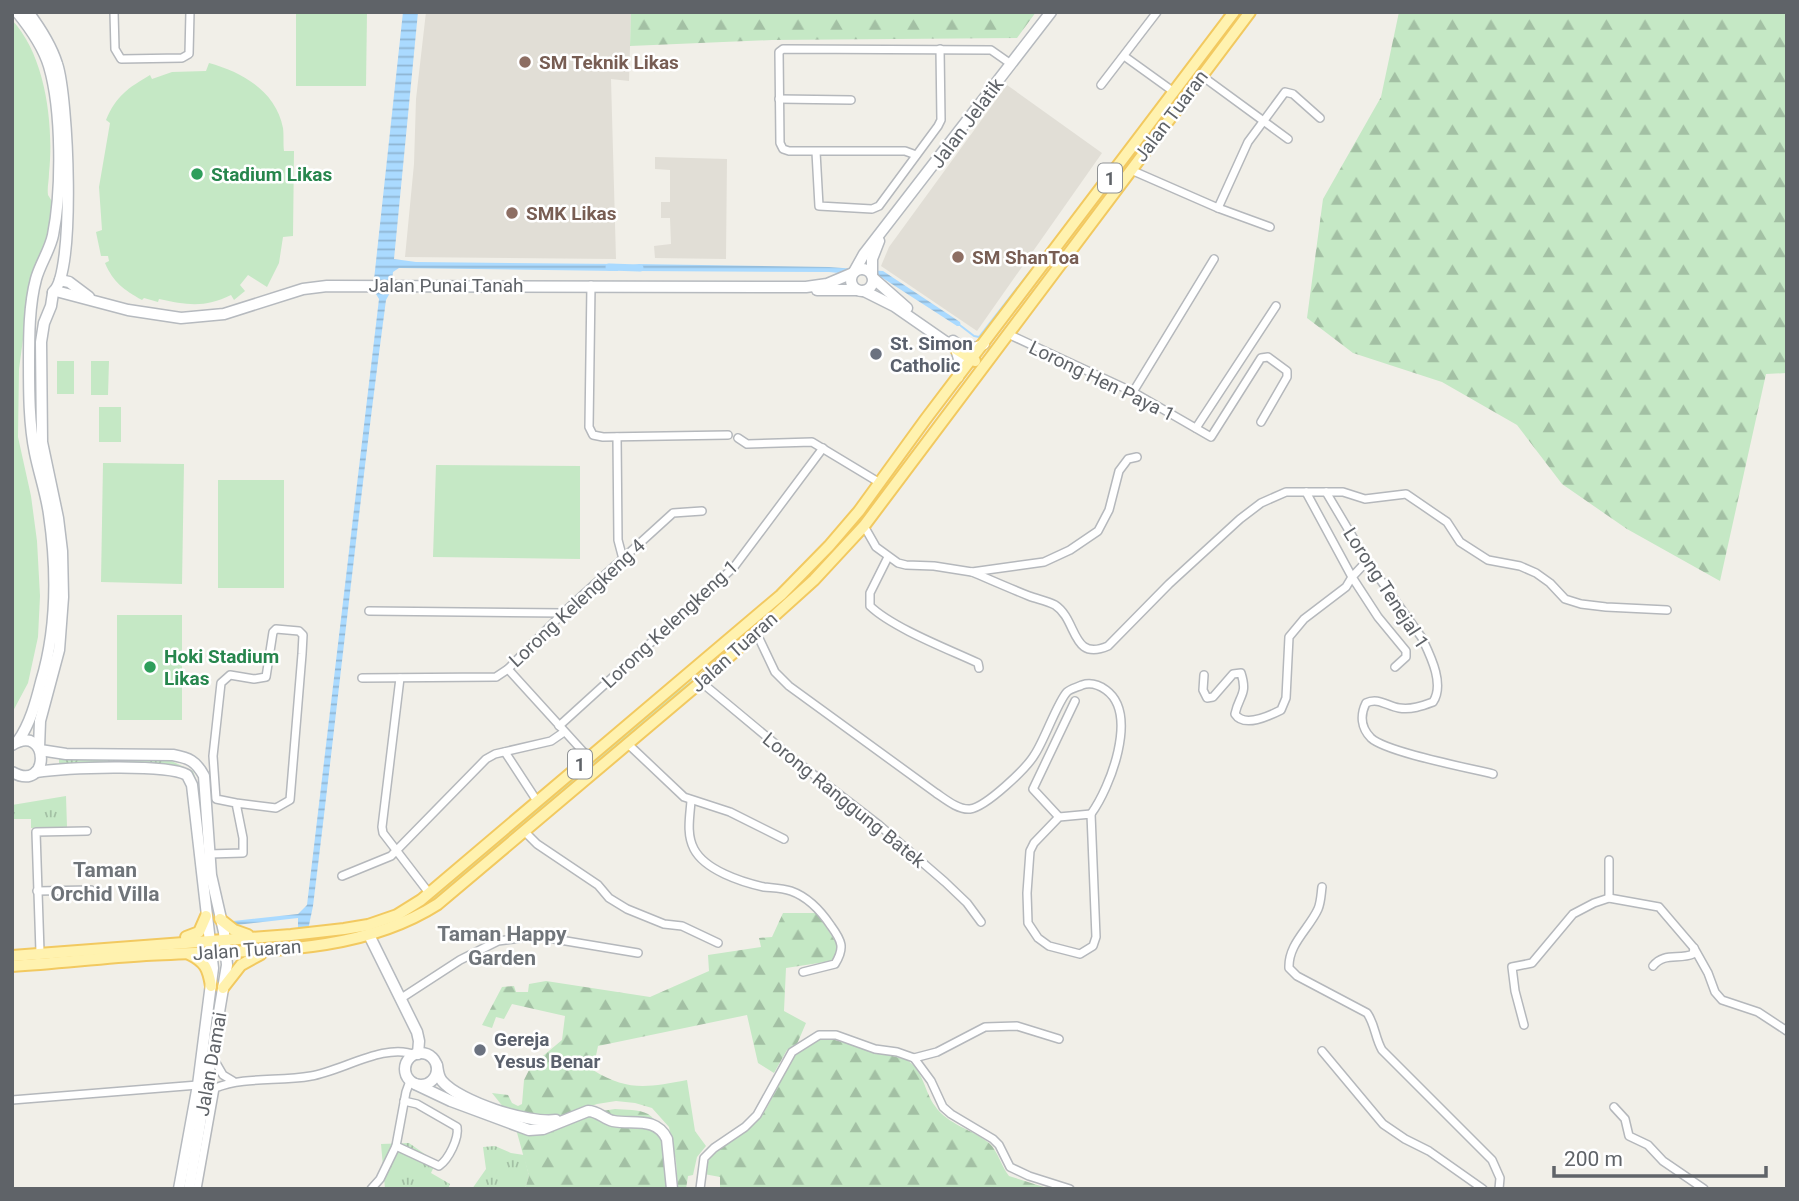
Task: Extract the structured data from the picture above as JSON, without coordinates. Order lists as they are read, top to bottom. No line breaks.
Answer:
{"streets":{"main road":["Jalan Tuaran","Jalan Jelatik","1","Jalan Punai Tanah","Jalan Damai"],"street":["Lorong Hen Paya 1","Lorong Tenejal 1","Lorong Kelengkeng 4","Lorong Kelengkeng 1","Lorong Ranggung Batek"]},"crossings":[["Jalan Tuaran","Lorong Hen Paya 1"],["Jalan Tuaran","Lorong Ranggung Batek"],["Jalan Tuaran","Jalan Damai"]],"districts":["Taman Orchid Villa","Taman Happy Garden"],"places":["SM Teknik Likas","Stadium Likas","SMK Likas","SM ShanToa","St. Simon Catholic","Hoki Stadium Likas","Gereja Yesus Benar"],"scale_bar":"200 m"}
